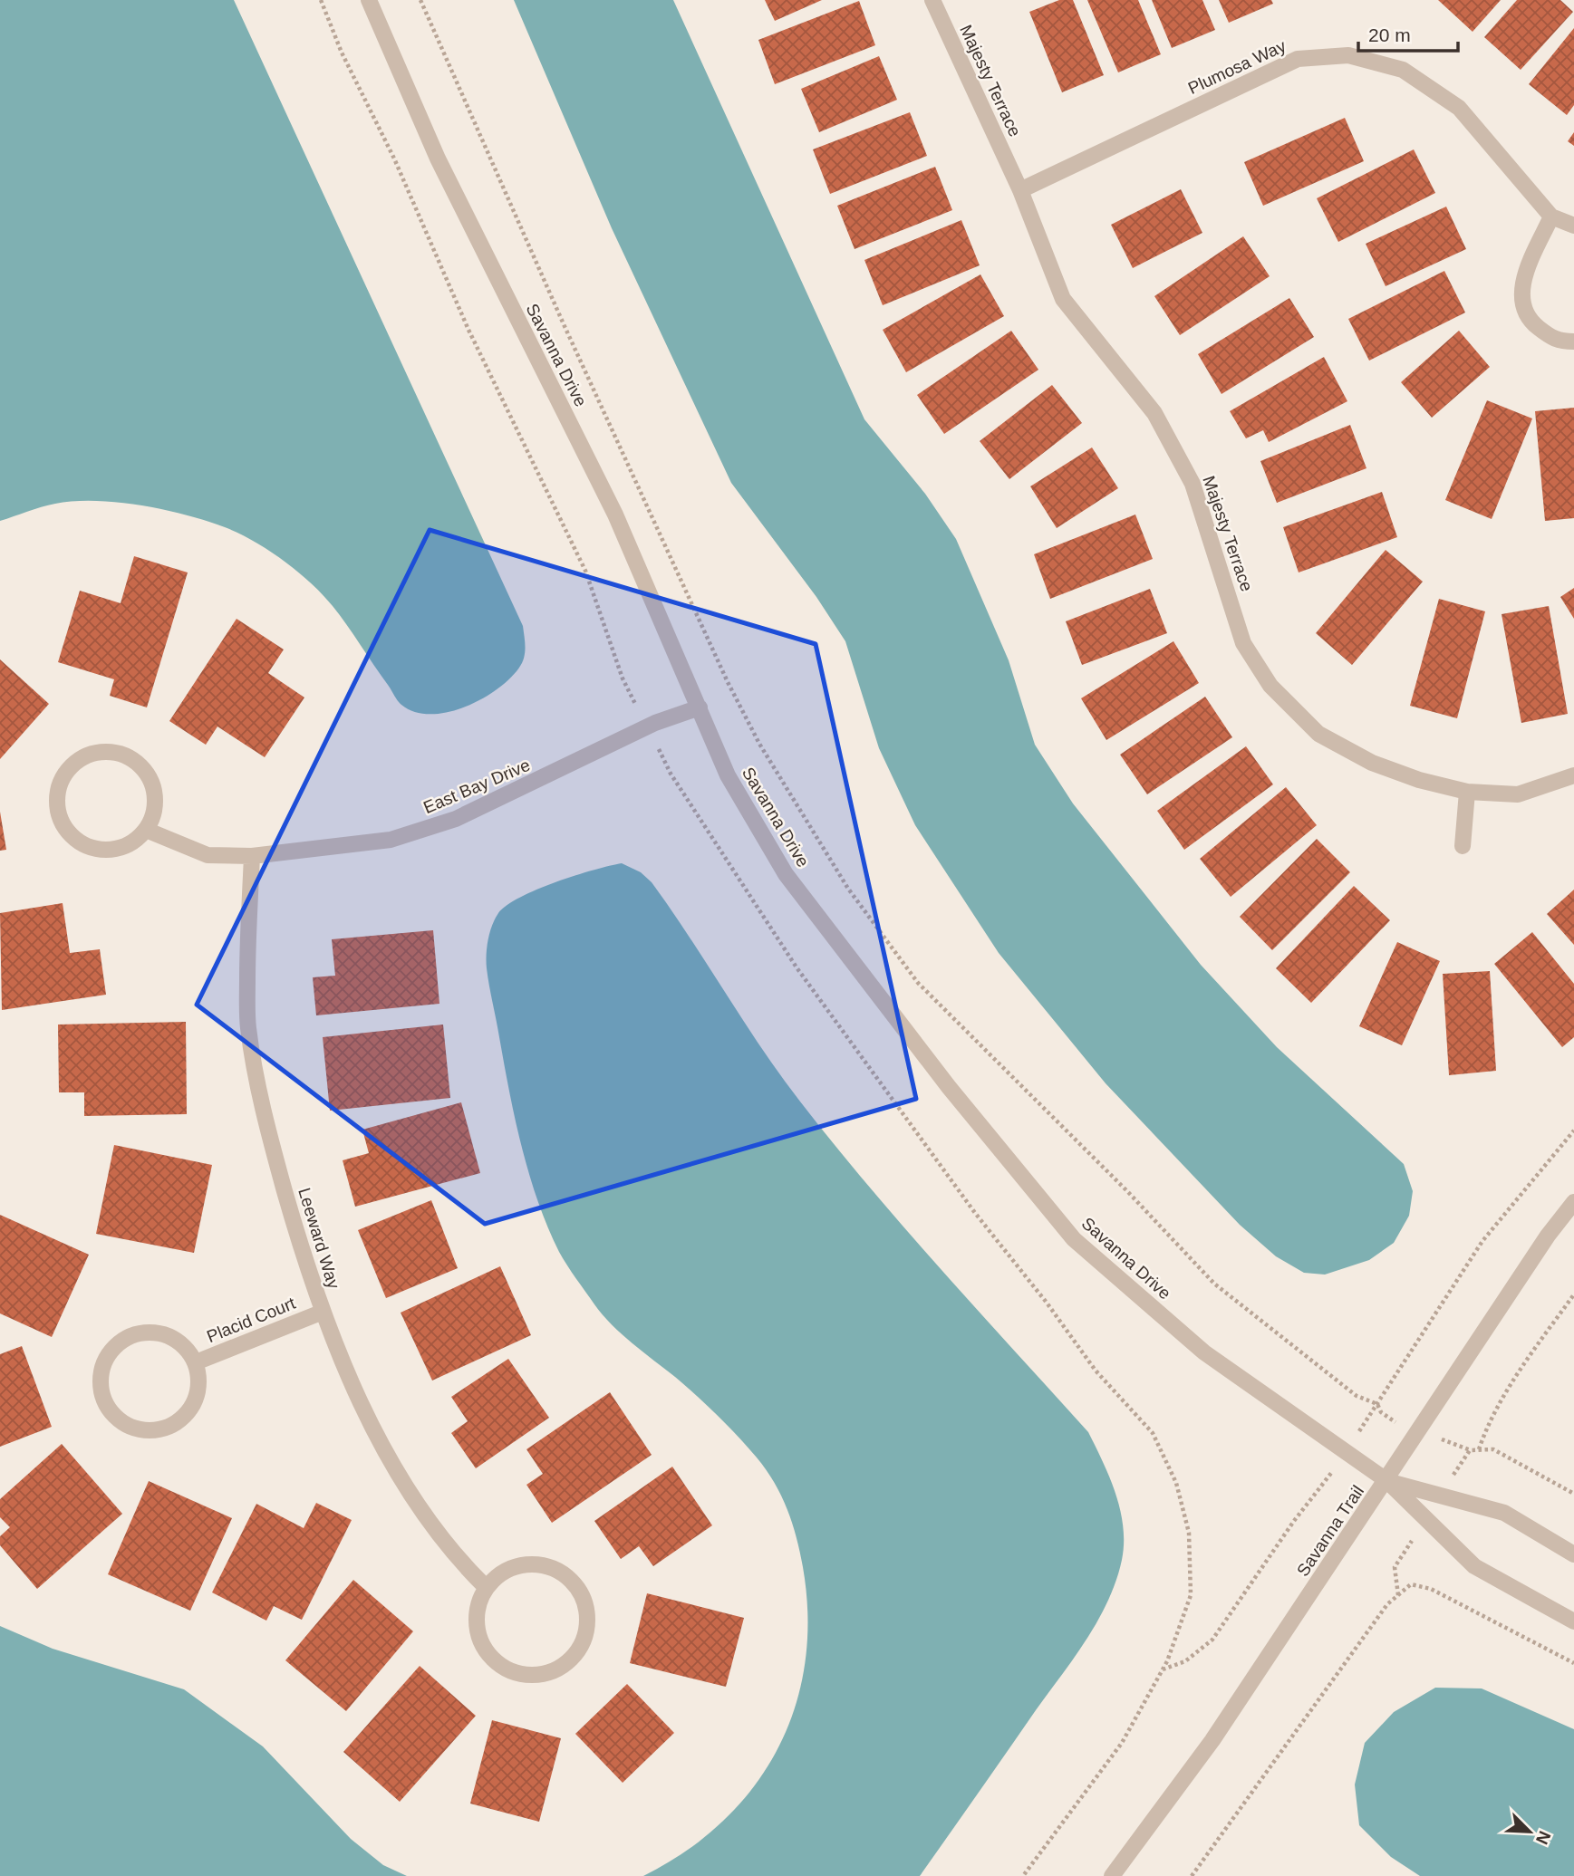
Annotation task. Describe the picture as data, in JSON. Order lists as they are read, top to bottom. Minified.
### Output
{"streets":{"street":["Plumosa Way","Majesty Terrace","Savanna Drive","East Bay Drive","Leeward Way","Placid Court","Savanna Trail"]},"crossings":[["Plumosa Way","Majesty Terrace"],["Savanna Drive","East Bay Drive"],["Savanna Drive","Savanna Trail"],["East Bay Drive","Leeward Way"],["Leeward Way","Placid Court"]],"scale_bar":"20 m","north":"bottom right"}
